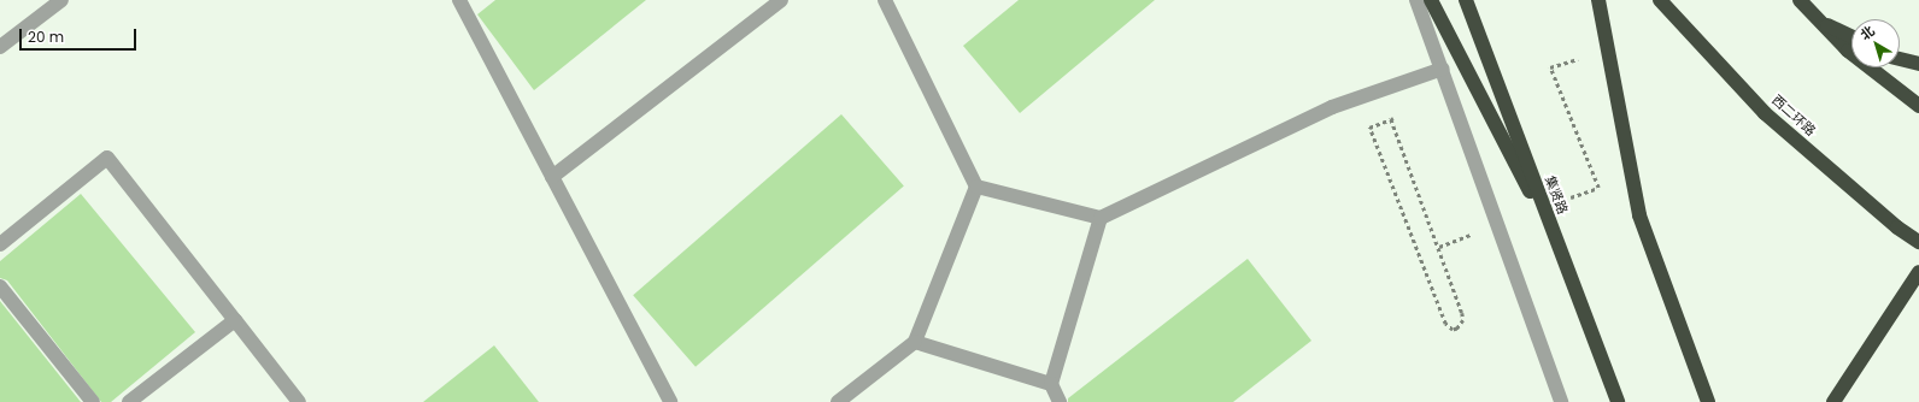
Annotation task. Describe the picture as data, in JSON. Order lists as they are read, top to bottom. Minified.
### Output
{"streets":{"highway":["西二环路","集贤路"]},"scale_bar":"20 m","north":"top left"}
